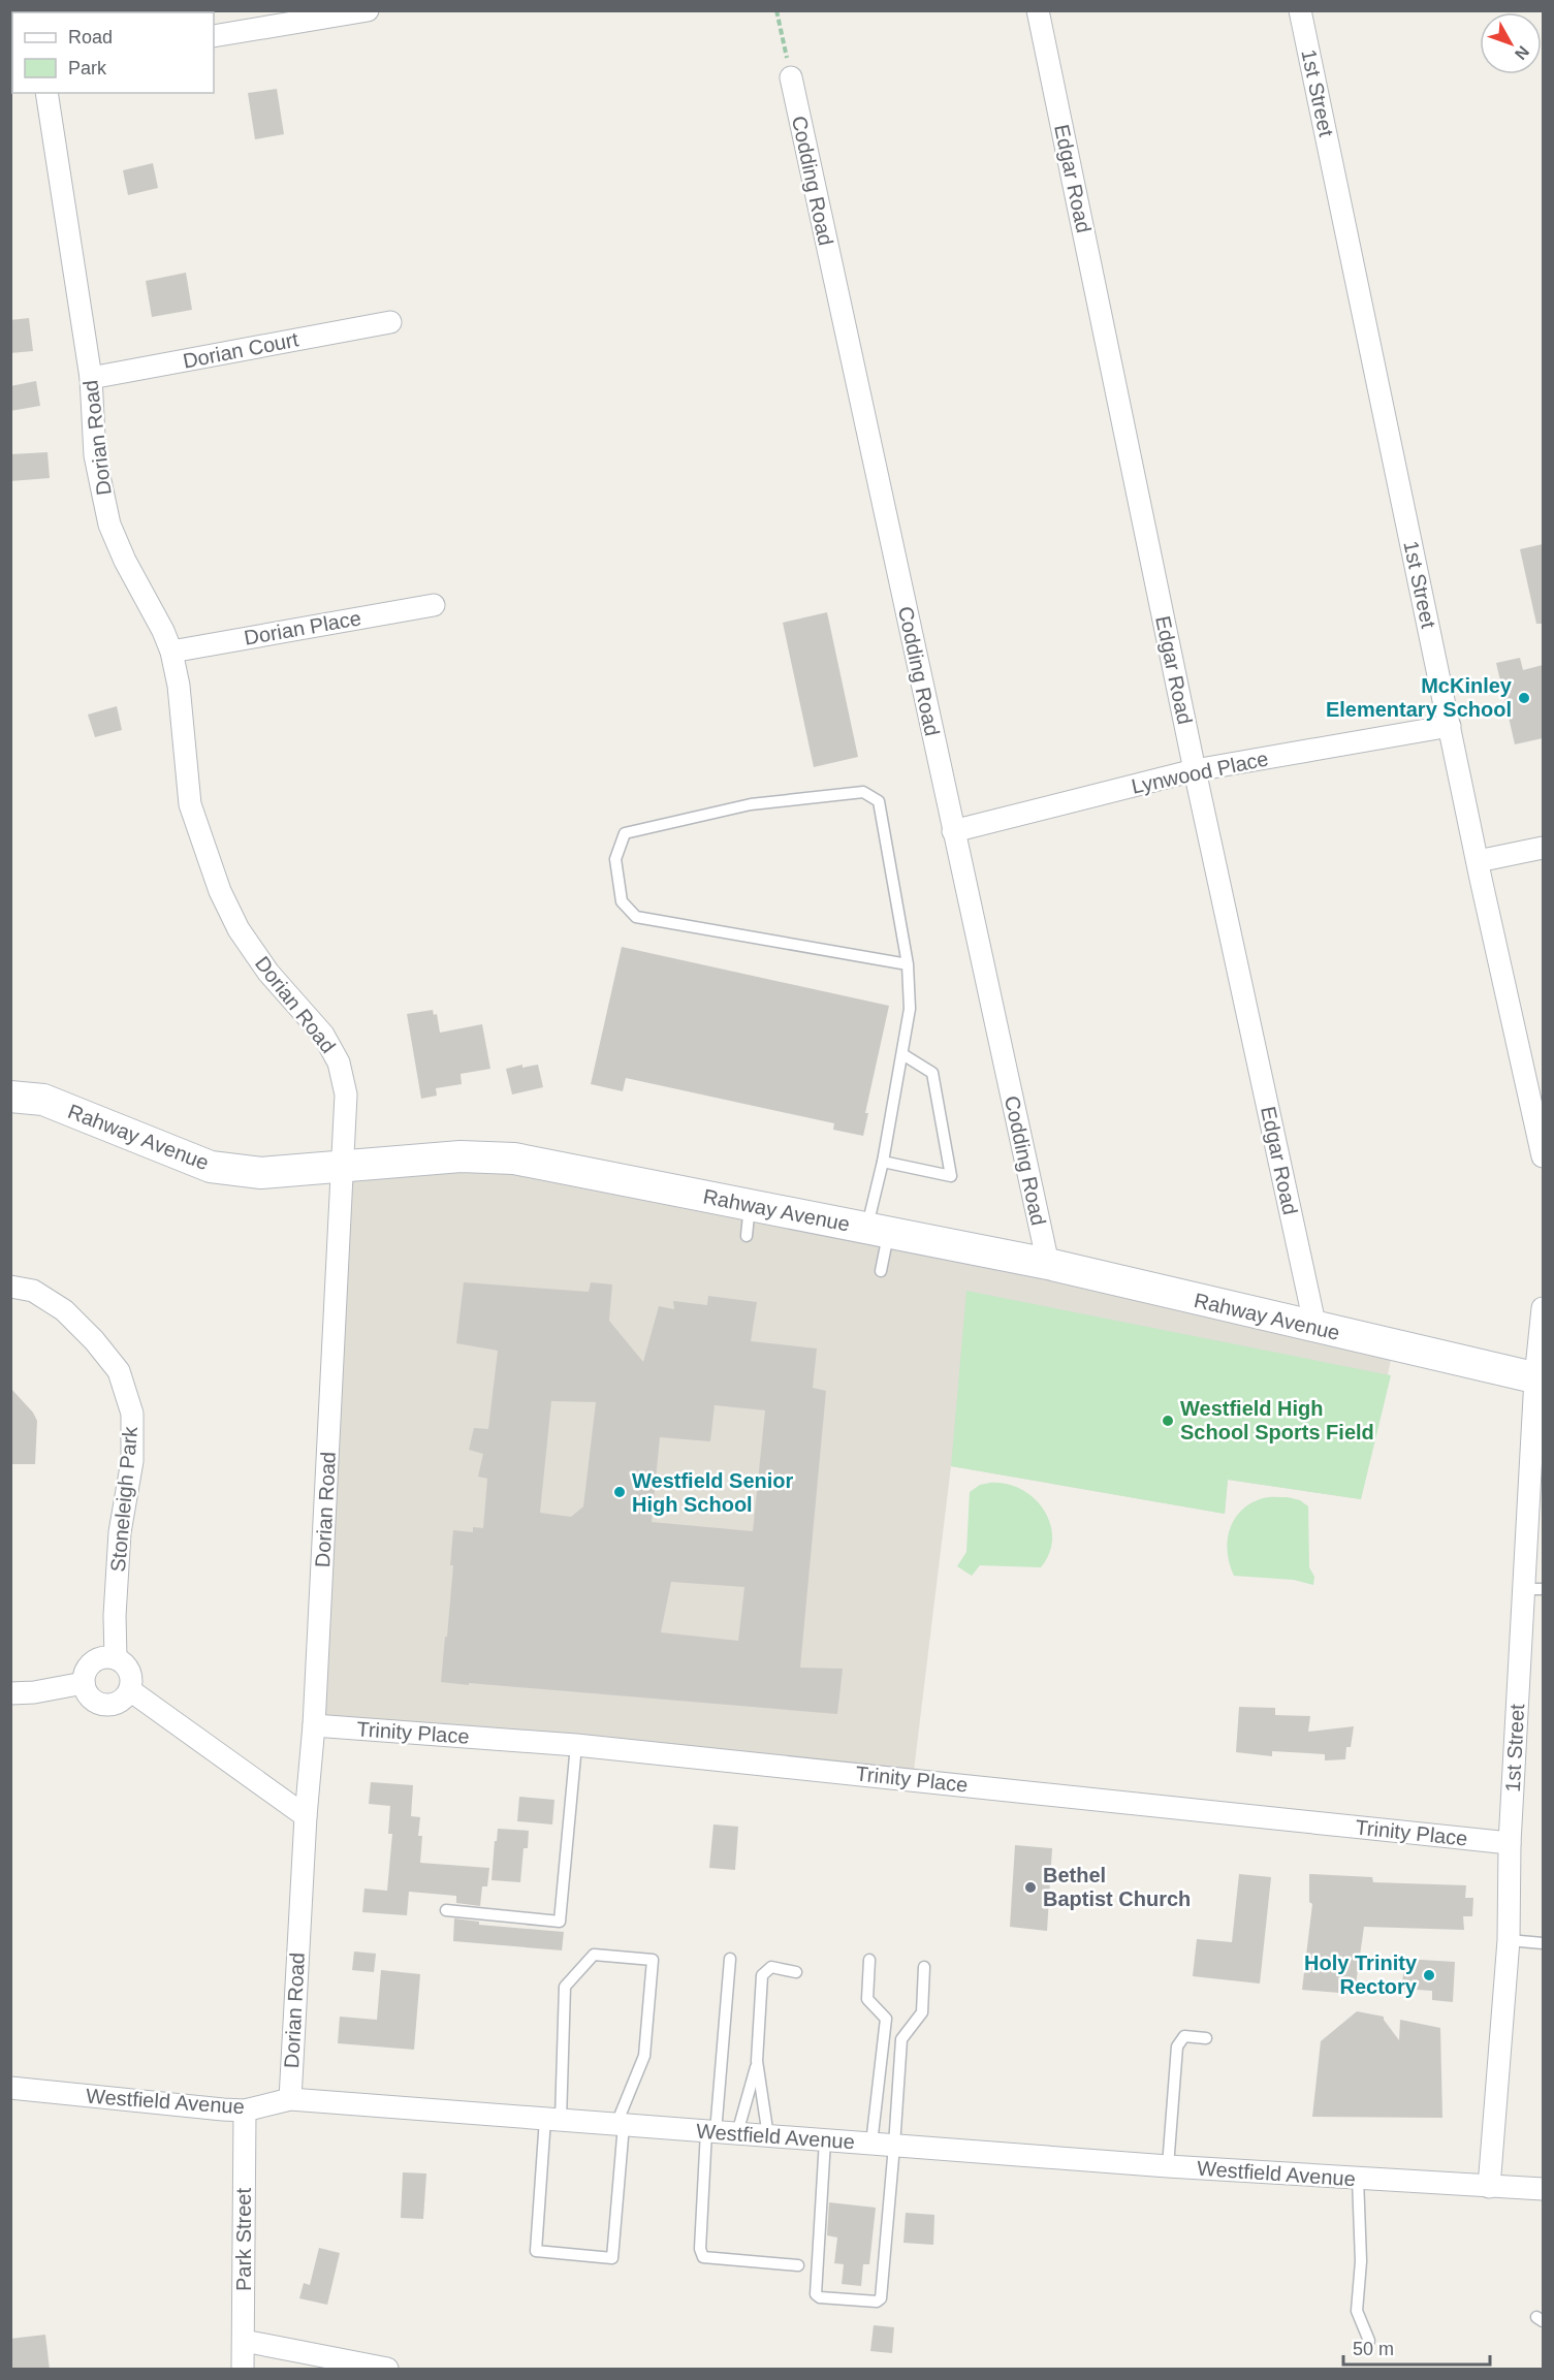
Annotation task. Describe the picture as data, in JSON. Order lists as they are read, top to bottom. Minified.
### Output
{"streets":{"street":["1st Street","Edgar Road","Codding Road","Dorian Court","Dorian Road","Dorian Place","Lynwood Place","Rahway Avenue","Stoneleigh Park","Trinity Place","Westfield Avenue","Park Street"]},"crossings":[["1st Street","Lynwood Place"],["1st Street","Rahway Avenue"],["1st Street","Trinity Place"],["1st Street","Westfield Avenue"],["Edgar Road","Lynwood Place"],["Edgar Road","Rahway Avenue"],["Codding Road","Lynwood Place"],["Codding Road","Rahway Avenue"],["Dorian Court","Dorian Road"],["Dorian Road","Dorian Place"],["Dorian Road","Rahway Avenue"],["Dorian Road","Trinity Place"],["Dorian Road","Westfield Avenue"],["Westfield Avenue","Park Street"]],"places":["McKinley Elementary School","Westfield High School Sports Field","Westfield Senior High School","Bethel Baptist Church","Holy Trinity Rectory"],"legend":["Road","Park"],"scale_bar":"50 m","north":"bottom right"}
